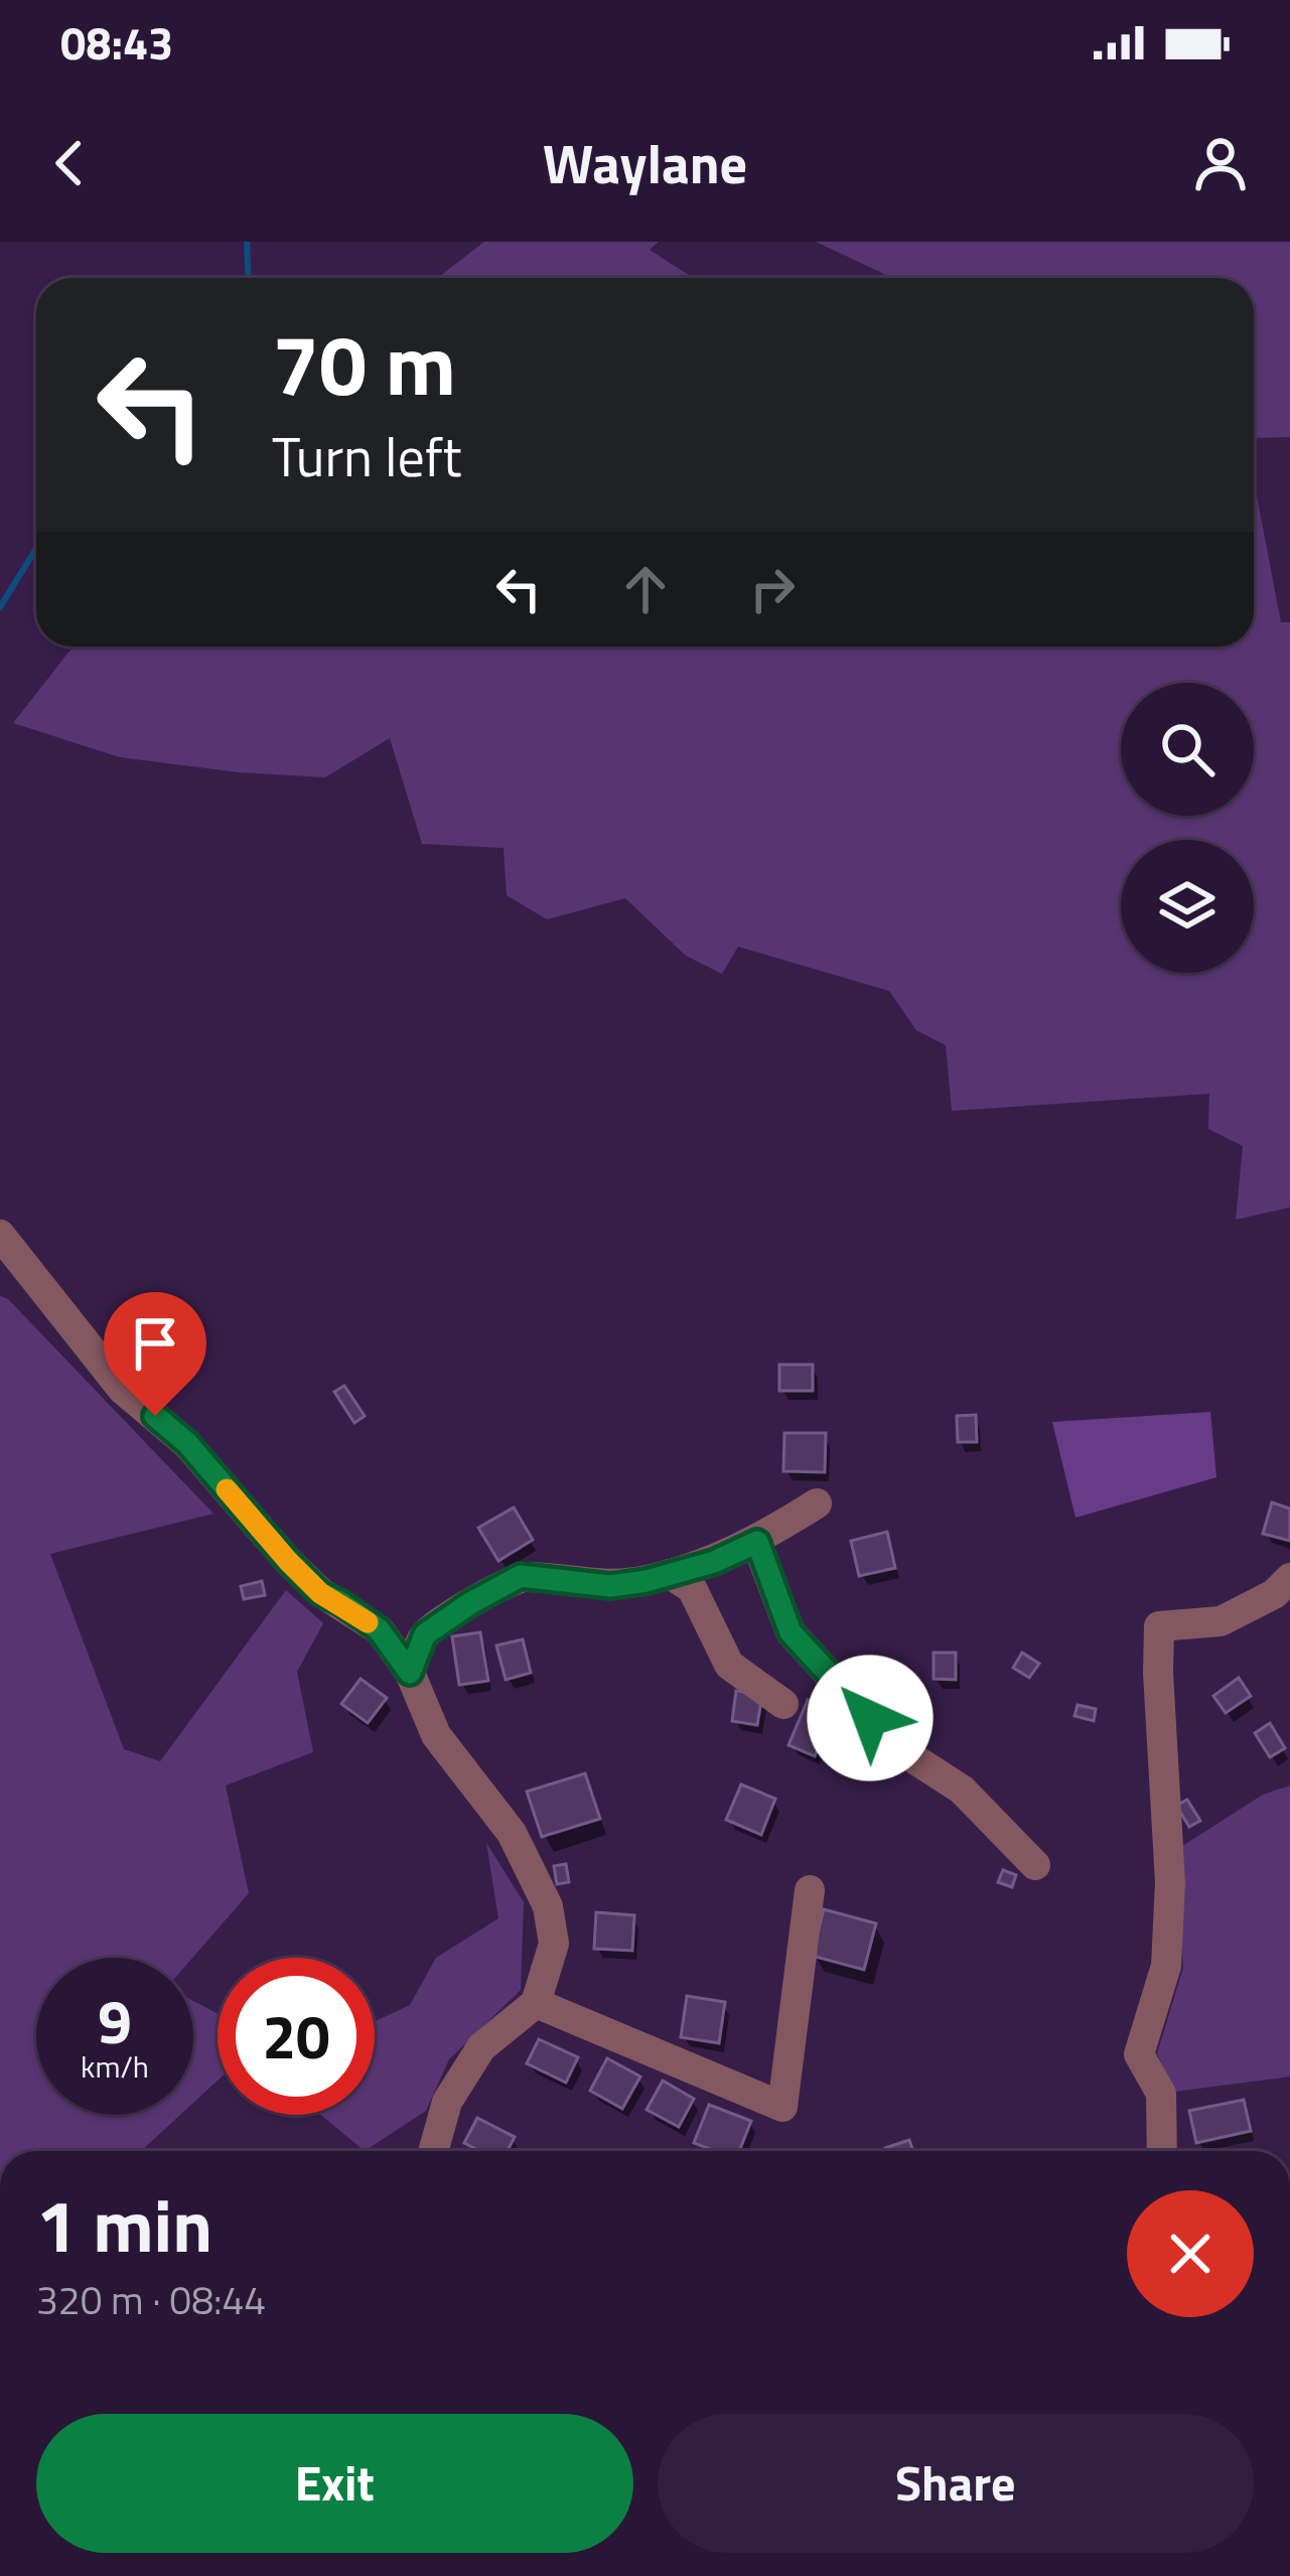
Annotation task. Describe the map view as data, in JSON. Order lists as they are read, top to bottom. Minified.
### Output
{"page":{"status":"08:43","header":"Waylane","turn":["70 m","Turn left"],"speed":"9 km/h","limit":"20","heading":["1 min","320 m · 08:44"],"buttons":["Exit","Share"]}}
